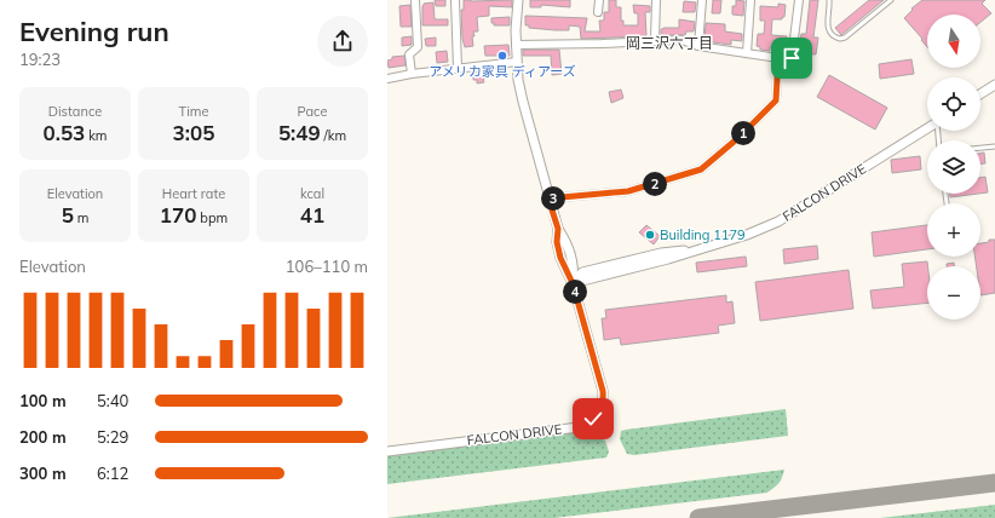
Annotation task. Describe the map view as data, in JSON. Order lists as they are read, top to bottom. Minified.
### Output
{"streets":{"street":["FALCON DRIVE"]},"districts":["岡三沢六丁目"],"places":["アメリカ家具 ディアーズ","Building 1179"],"north":"bottom","page":{"heading":["Evening run","19:23"],"map_buttons":["+","−"],"stats":[["Distance","0.53 km"],["Time","3:05"],["Pace","5:49 /km"],["Elevation","5 m"],["Heart rate","170 bpm"],["kcal","41"]],"pins":["1","2","3","4"],"chart":["Elevation","106–110 m"],"list":[{"name":"100 m","note":"5:40"},{"name":"200 m","note":"5:29"},{"name":"300 m","note":"6:12"}]}}
